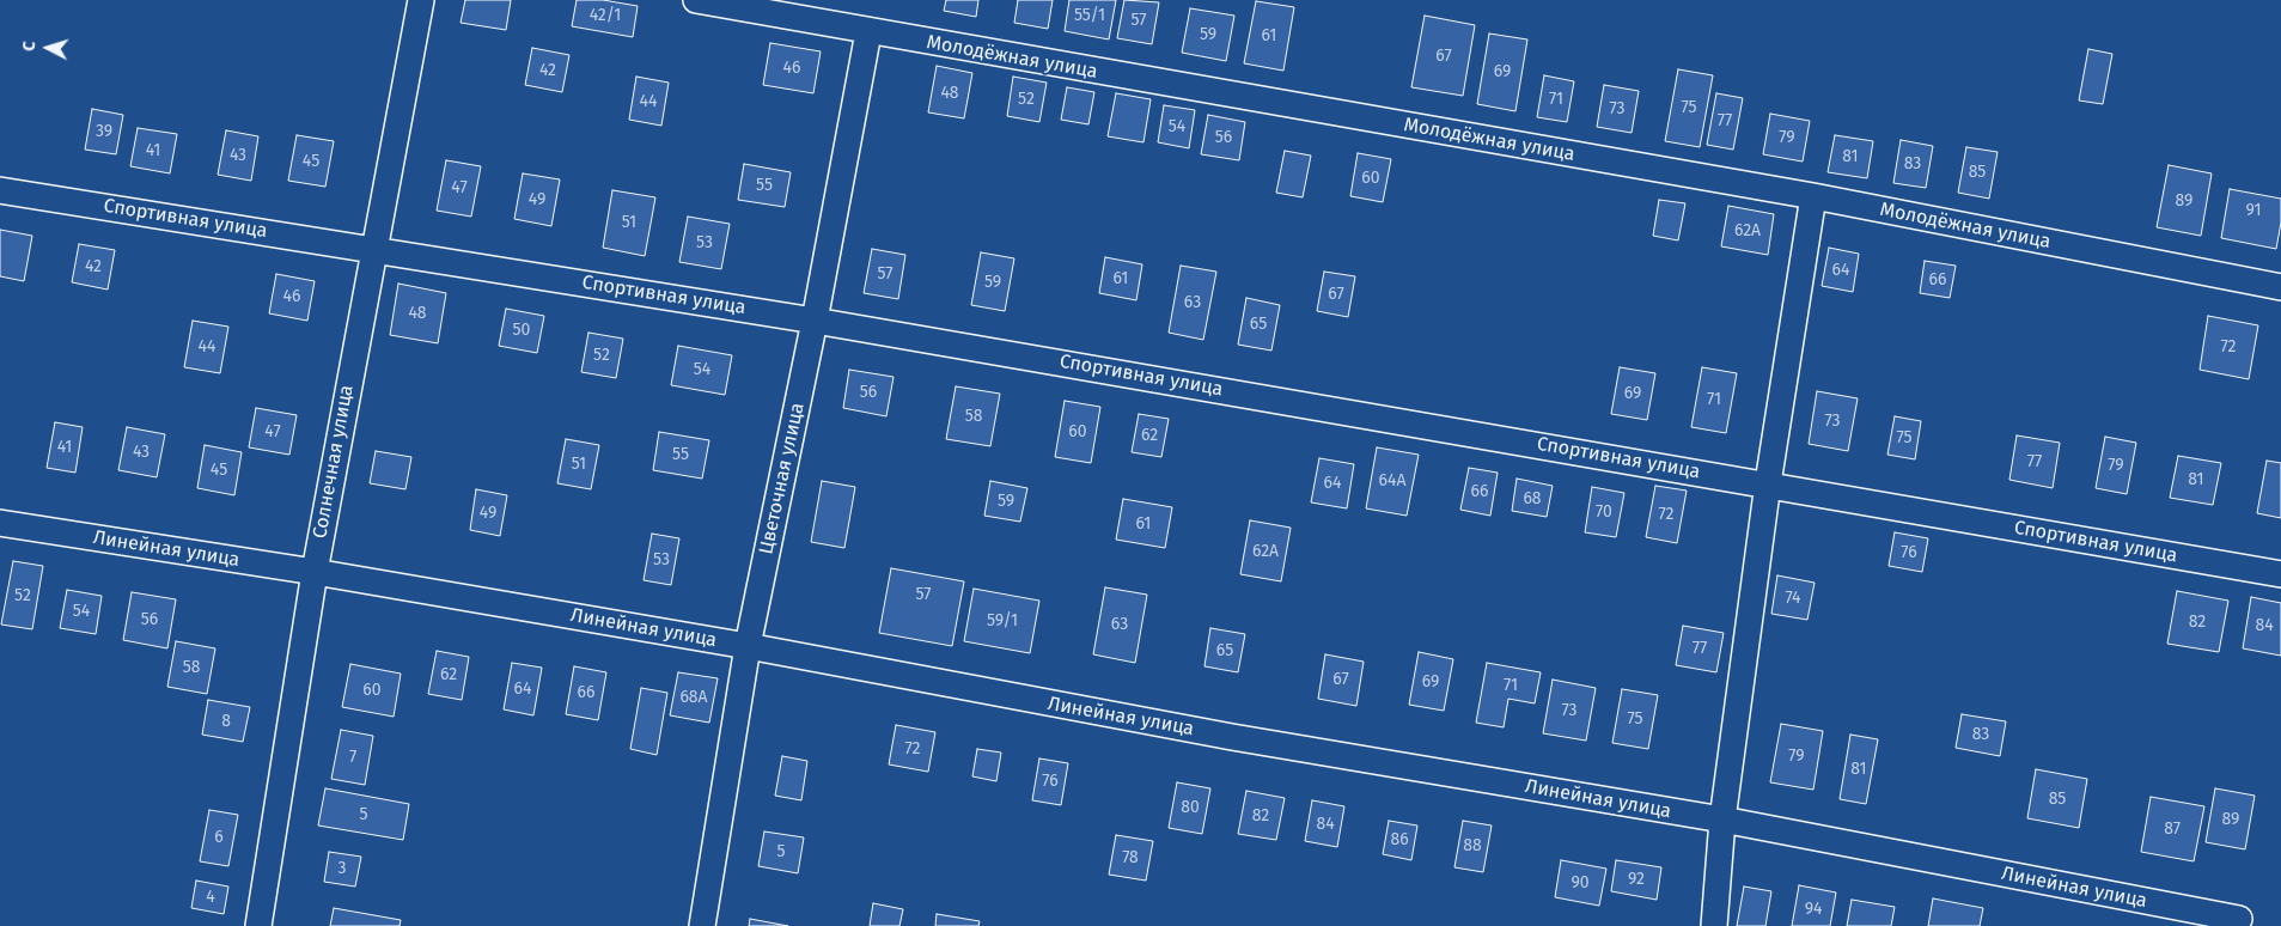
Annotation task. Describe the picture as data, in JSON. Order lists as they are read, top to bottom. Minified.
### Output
{"streets":{"street":["Молодёжная улица","Спортивная улица","Солнечная улица","Цветочная улица","Линейная улица"]},"crossings":[["Молодёжная улица","Цветочная улица"],["Спортивная улица","Солнечная улица"],["Спортивная улица","Цветочная улица"],["Солнечная улица","Линейная улица"],["Цветочная улица","Линейная улица"]],"house_numbers":["42/1","55/1","57","59","61","67","46","42","69","48","52","71","44","75","73","77","54","39","56","79","41","43","81","45","83","85","60","55","47","49","89","91","51","62А","53","42","64","57","61","66","59","67","46","63","48","65","50","44","72","52","54","56","69","71","58","73","47","60","62","75","41","43","55","77","51","79","45","81","64А","64","66","68","59","70","49","72","61","62А","76","53","57","52","74","54","56","59/1","82","63","84","77","65","58","62","67","69","71","64","60","66","68А","73","75","8","83","72","79","7","81","76","85","80","5","82","89","84","87","6","86","88","5","78","3","92","90","4","94"],"north":"left"}
